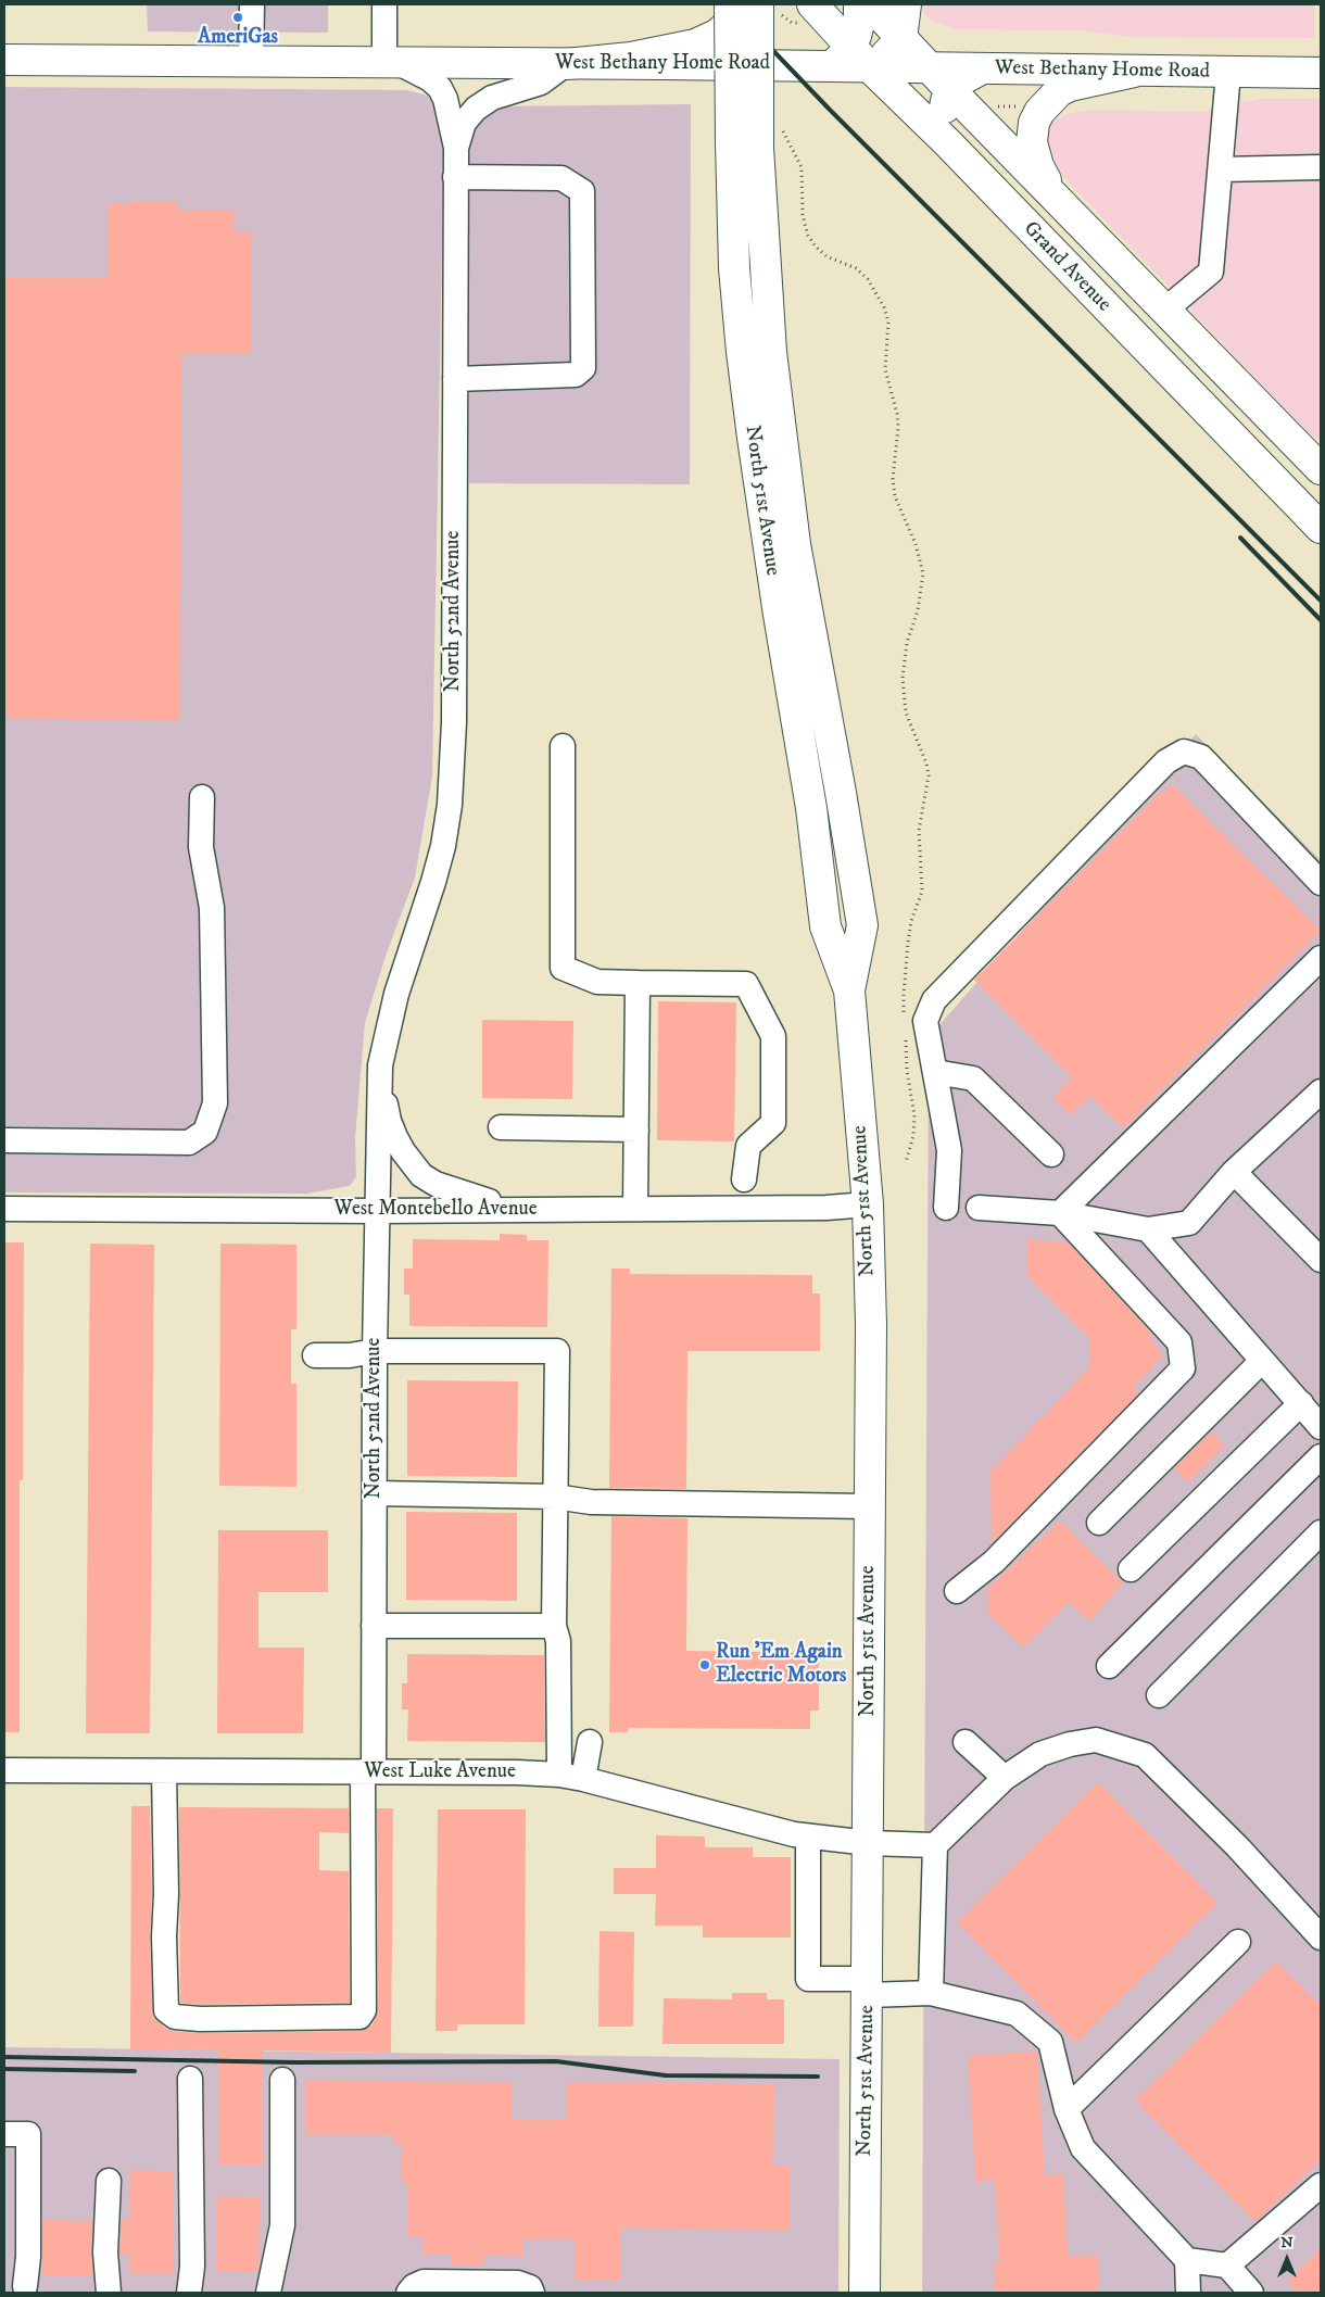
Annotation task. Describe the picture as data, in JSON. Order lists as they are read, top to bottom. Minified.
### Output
{"streets":{"main road":["West Bethany Home Road","Grand Avenue","North 51st Avenue"],"street":["North 52nd Avenue","West Montebello Avenue","West Luke Avenue"]},"crossings":[["West Bethany Home Road","Grand Avenue"],["West Bethany Home Road","North 52nd Avenue"],["North 51st Avenue","West Montebello Avenue"],["North 51st Avenue","West Luke Avenue"],["North 52nd Avenue","West Montebello Avenue"],["North 52nd Avenue","West Luke Avenue"]],"places":["AmeriGas","Run 'Em Again Electric Motors"],"north":"top"}
